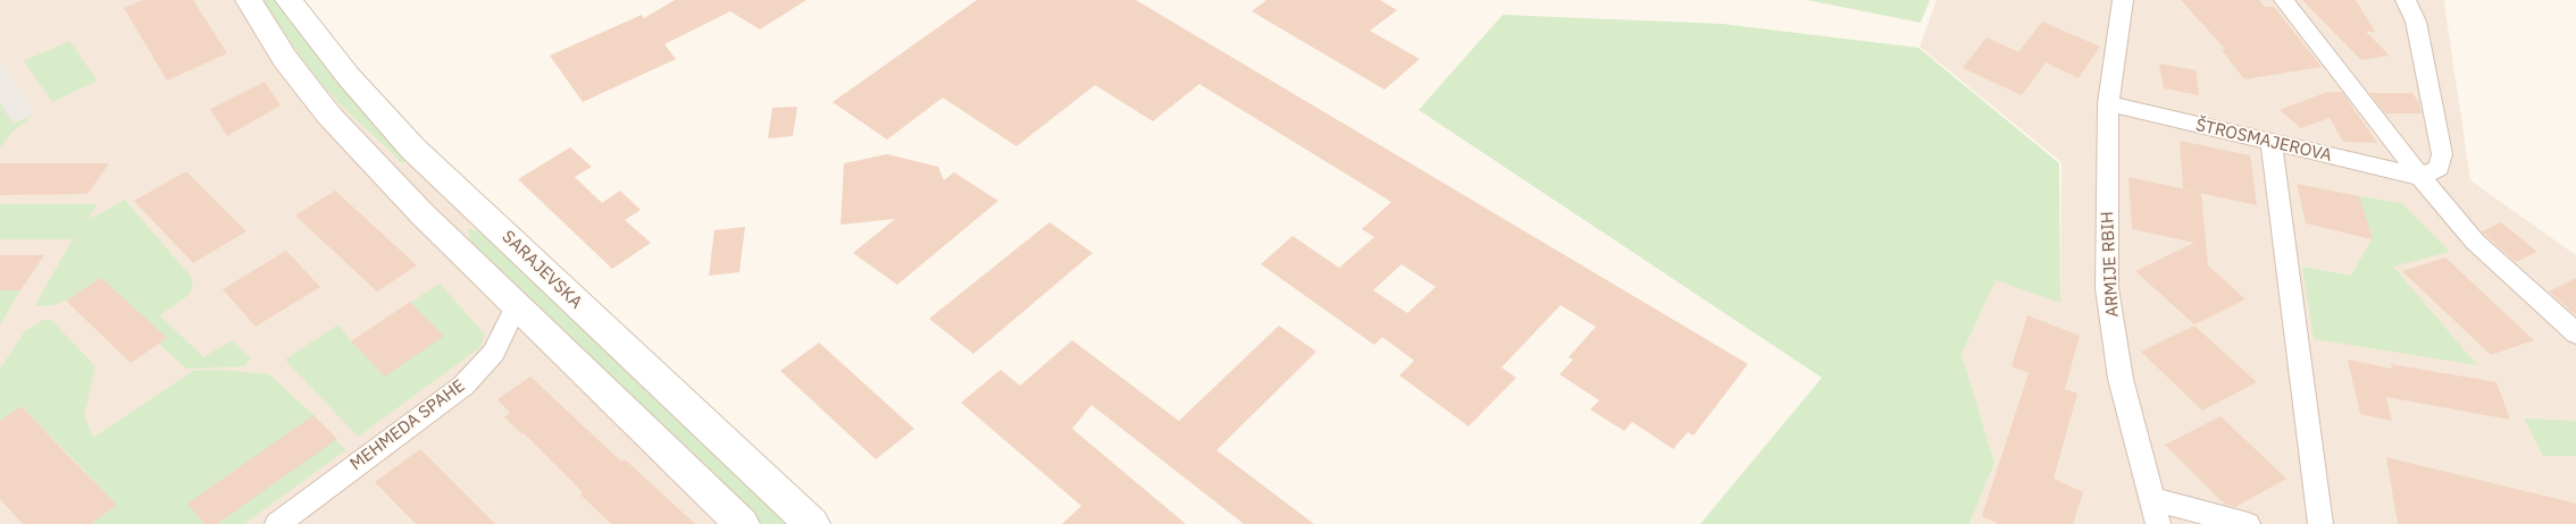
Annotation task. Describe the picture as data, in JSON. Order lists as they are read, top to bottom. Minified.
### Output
{"streets":{"main road":["SARAJEVSKA"],"street":["ŠTROSMAJEROVA","ARMIJE RBIH","MEHMEDA SPAHE"]},"crossings":[["ŠTROSMAJEROVA","ARMIJE RBIH"]]}
